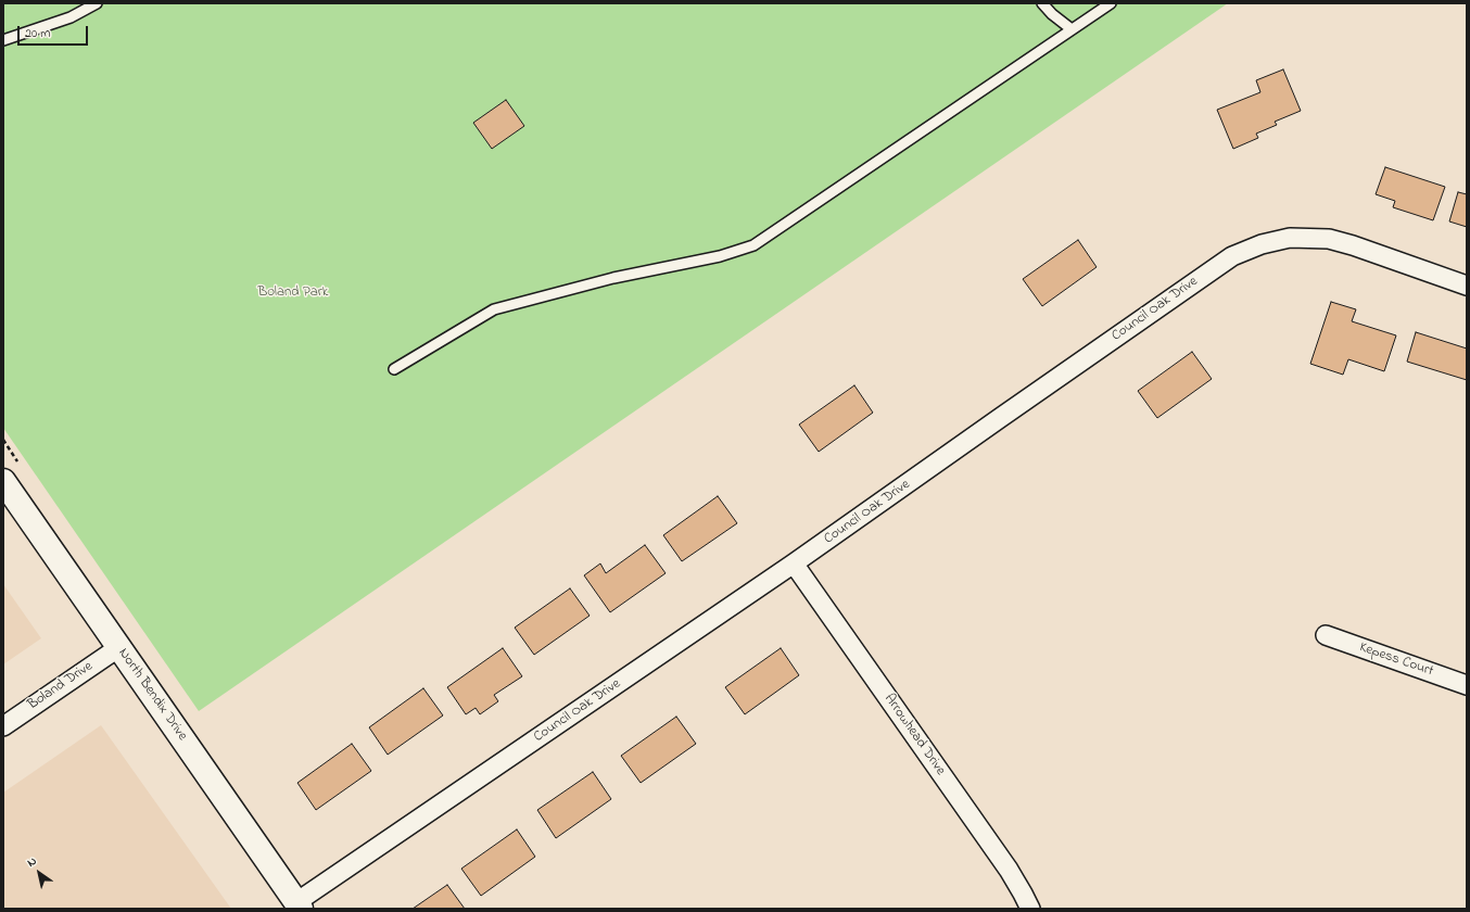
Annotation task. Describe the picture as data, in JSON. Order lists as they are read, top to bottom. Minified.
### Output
{"streets":{"street":["Council Oak Drive","Kepess Court","Boland Drive","North Bendix Drive","Arrowhead Drive"]},"crossings":[["Council Oak Drive","North Bendix Drive"],["Council Oak Drive","Arrowhead Drive"],["Boland Drive","North Bendix Drive"]],"parks":["Boland Park"],"scale_bar":"20 m","north":"top left"}
